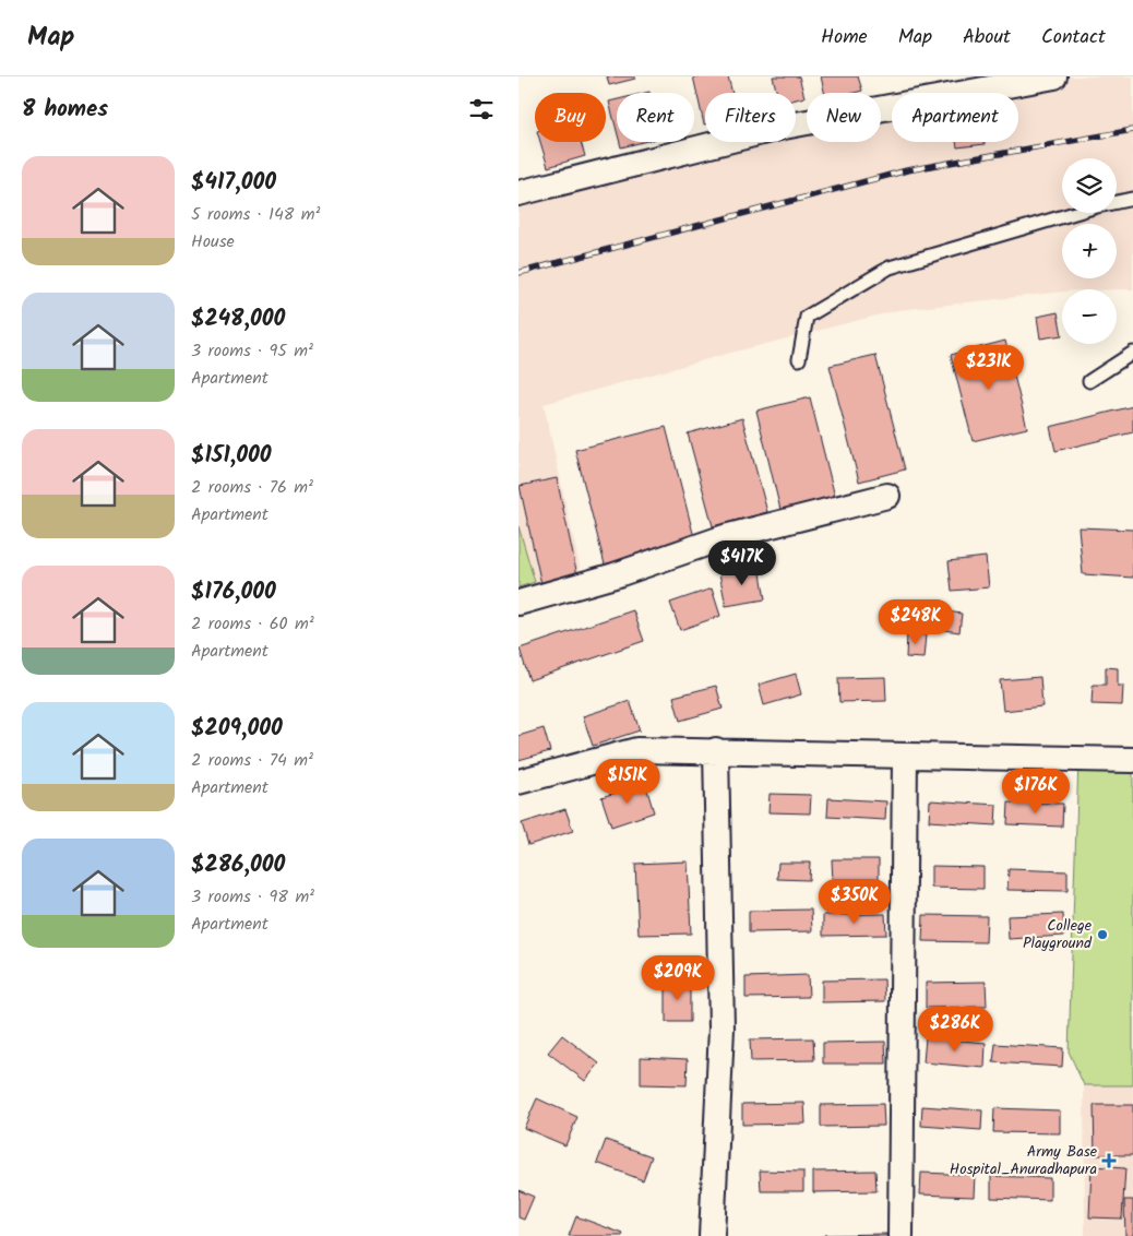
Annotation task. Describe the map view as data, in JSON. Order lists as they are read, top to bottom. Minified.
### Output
{"places":{"other":["College Playground"],"health":["Army Base Hospital_Anuradhapura"]},"page":{"header":"Map","nav":["Home","Map","About","Contact"],"heading":"8 homes","chip":["Buy","Rent","Filters","New","Apartment"],"list":[{"name":"$417,000","note":"5 rooms · 148 m² · House"},{"name":"$248,000","note":"3 rooms · 95 m² · Apartment"},{"name":"$151,000","note":"2 rooms · 76 m² · Apartment"},{"name":"$176,000","note":"2 rooms · 60 m² · Apartment"},{"name":"$209,000","note":"2 rooms · 74 m² · Apartment"},{"name":"$286,000","note":"3 rooms · 98 m² · Apartment"}],"map_buttons":["+","−"],"price":["$231K","$417K","$248K","$151K","$176K","$350K","$209K","$286K"]}}
